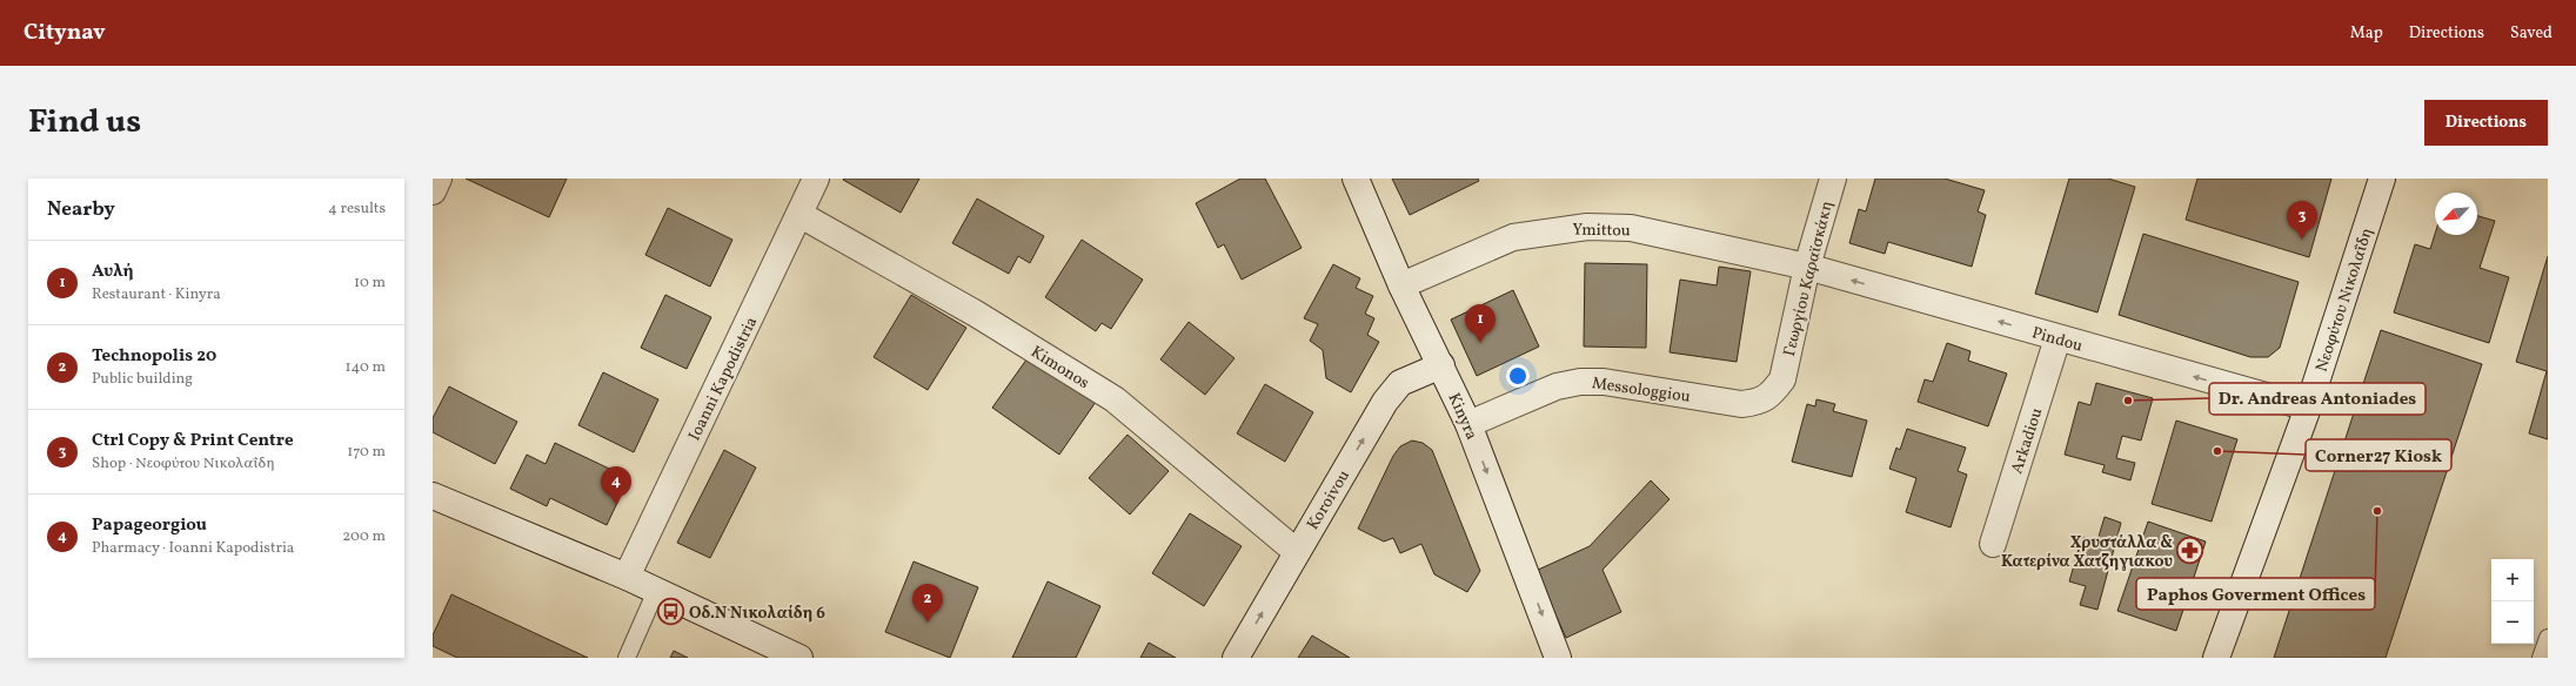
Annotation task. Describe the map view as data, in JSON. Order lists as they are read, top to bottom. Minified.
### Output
{"streets":{"street":["Ymittou","Γεωργίου Καραϊσκάκη","Νεοφύτου Νικολαΐδη","Pindou","Kimonos","Ioanni Kapodistria","Messologgiou","Kinyra","Arkadiou","Koroivou"]},"crossings":[["Ymittou","Γεωργίου Καραϊσκάκη"],["Ymittou","Pindou"],["Ymittou","Kinyra"],["Γεωργίου Καραϊσκάκη","Pindou"],["Γεωργίου Καραϊσκάκη","Messologgiou"],["Νεοφύτου Νικολαΐδη","Pindou"],["Pindou","Arkadiou"],["Kimonos","Ioanni Kapodistria"],["Kimonos","Koroivou"],["Messologgiou","Kinyra"],["Kinyra","Koroivou"]],"one_way":["Pindou","Kinyra","Koroivou"],"places":{"other":["Dr. Andreas Antoniades","Corner27 Kiosk","Paphos Goverment Offices"],"pharmacy":["Χρυστάλλα & Κατερίνα Χατζηγιακου"],"bus stop":["Οδ.Ν Νικολαίδη 6"]},"north":"bottom left","page":{"header":"Citynav","nav":["Map","Directions","Saved"],"title":"Find us","buttons":"Directions","heading":["Nearby","4 results"],"pins":["3","1","4","2"],"list":[{"mark":"1","name":"Αυλή","note":"Restaurant · Kinyra","value":"10 m"},{"mark":"2","name":"Technopolis 20","note":"Public building","value":"140 m"},{"mark":"3","name":"Ctrl Copy & Print Centre","note":"Shop · Νεοφύτου Νικολαΐδη","value":"170 m"},{"mark":"4","name":"Papageorgiou","note":"Pharmacy · Ioanni Kapodistria","value":"200 m"}],"map_buttons":["+","−"]}}
